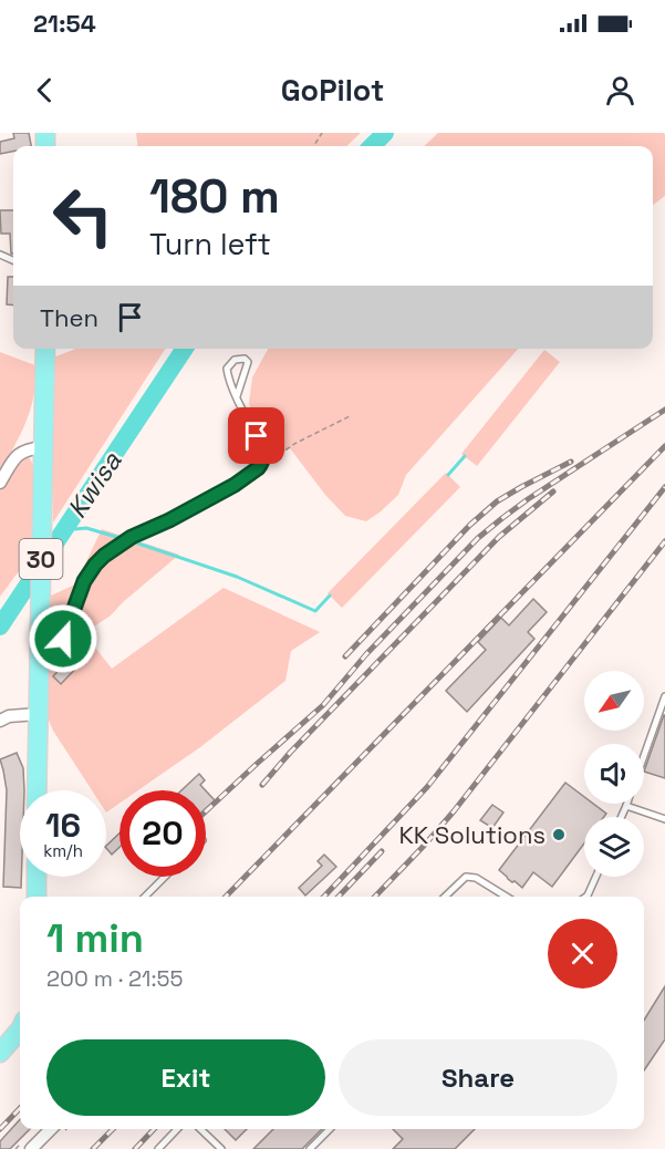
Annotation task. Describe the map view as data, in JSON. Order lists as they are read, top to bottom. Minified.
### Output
{"streets":{"main road":["30"]},"water":["Kwisa"],"places":["KK Solutions"],"north":"bottom left","page":{"status":"21:54","header":"GoPilot","turn":["180 m","Turn left"],"then":"Then","speed":"16 km/h","limit":"20","heading":["1 min","200 m · 21:55"],"buttons":["Exit","Share"]}}
